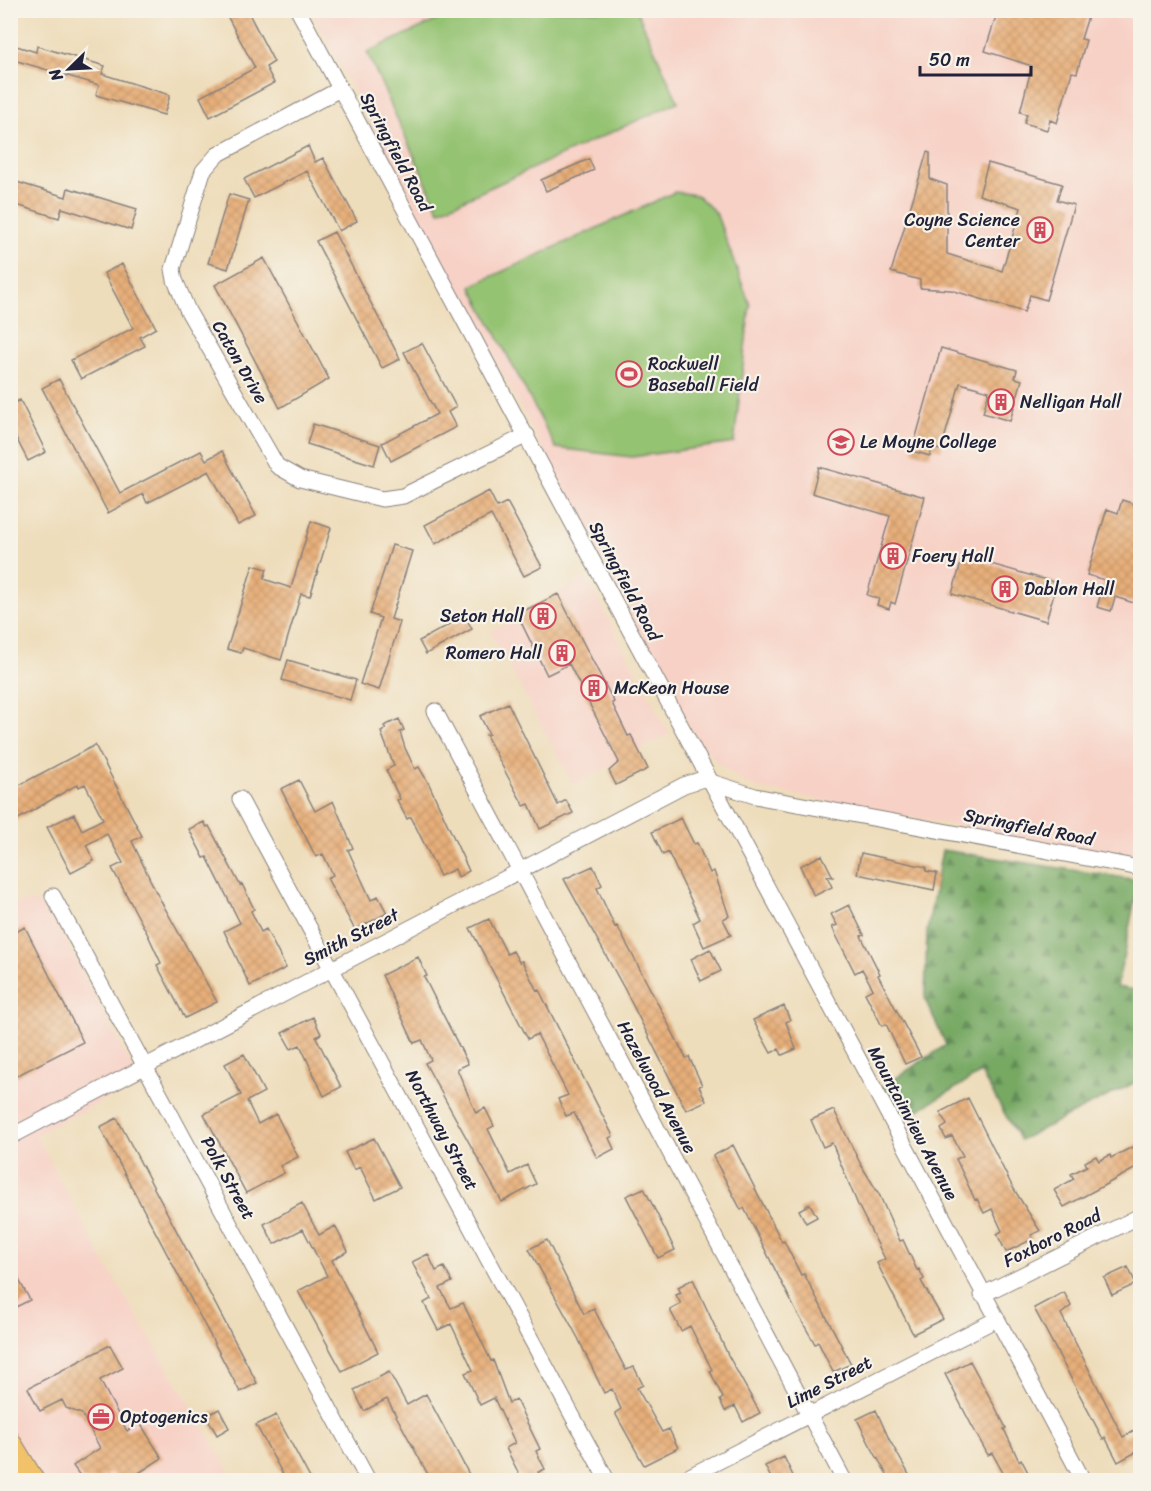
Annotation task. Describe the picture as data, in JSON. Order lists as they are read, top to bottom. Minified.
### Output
{"streets":{"street":["Springfield Road","Caton Drive","Smith Street","Hazelwood Avenue","Mountainview Avenue","Northway Street","Polk Street","Foxboro Road","Lime Street"]},"crossings":[["Springfield Road","Caton Drive"],["Springfield Road","Smith Street"],["Springfield Road","Mountainview Avenue"],["Smith Street","Hazelwood Avenue"],["Smith Street","Mountainview Avenue"],["Smith Street","Northway Street"],["Smith Street","Polk Street"],["Hazelwood Avenue","Lime Street"],["Mountainview Avenue","Foxboro Road"],["Mountainview Avenue","Lime Street"]],"places":{"building":["Coyne Science Center","Nelligan Hall","Foery Hall","Dablon Hall","Seton Hall","Romero Hall","McKeon House"],"sports":["Rockwell Baseball Field"],"school or university":["Le Moyne College"],"office":["Optogenics"]},"scale_bar":"50 m","north":"bottom left"}
